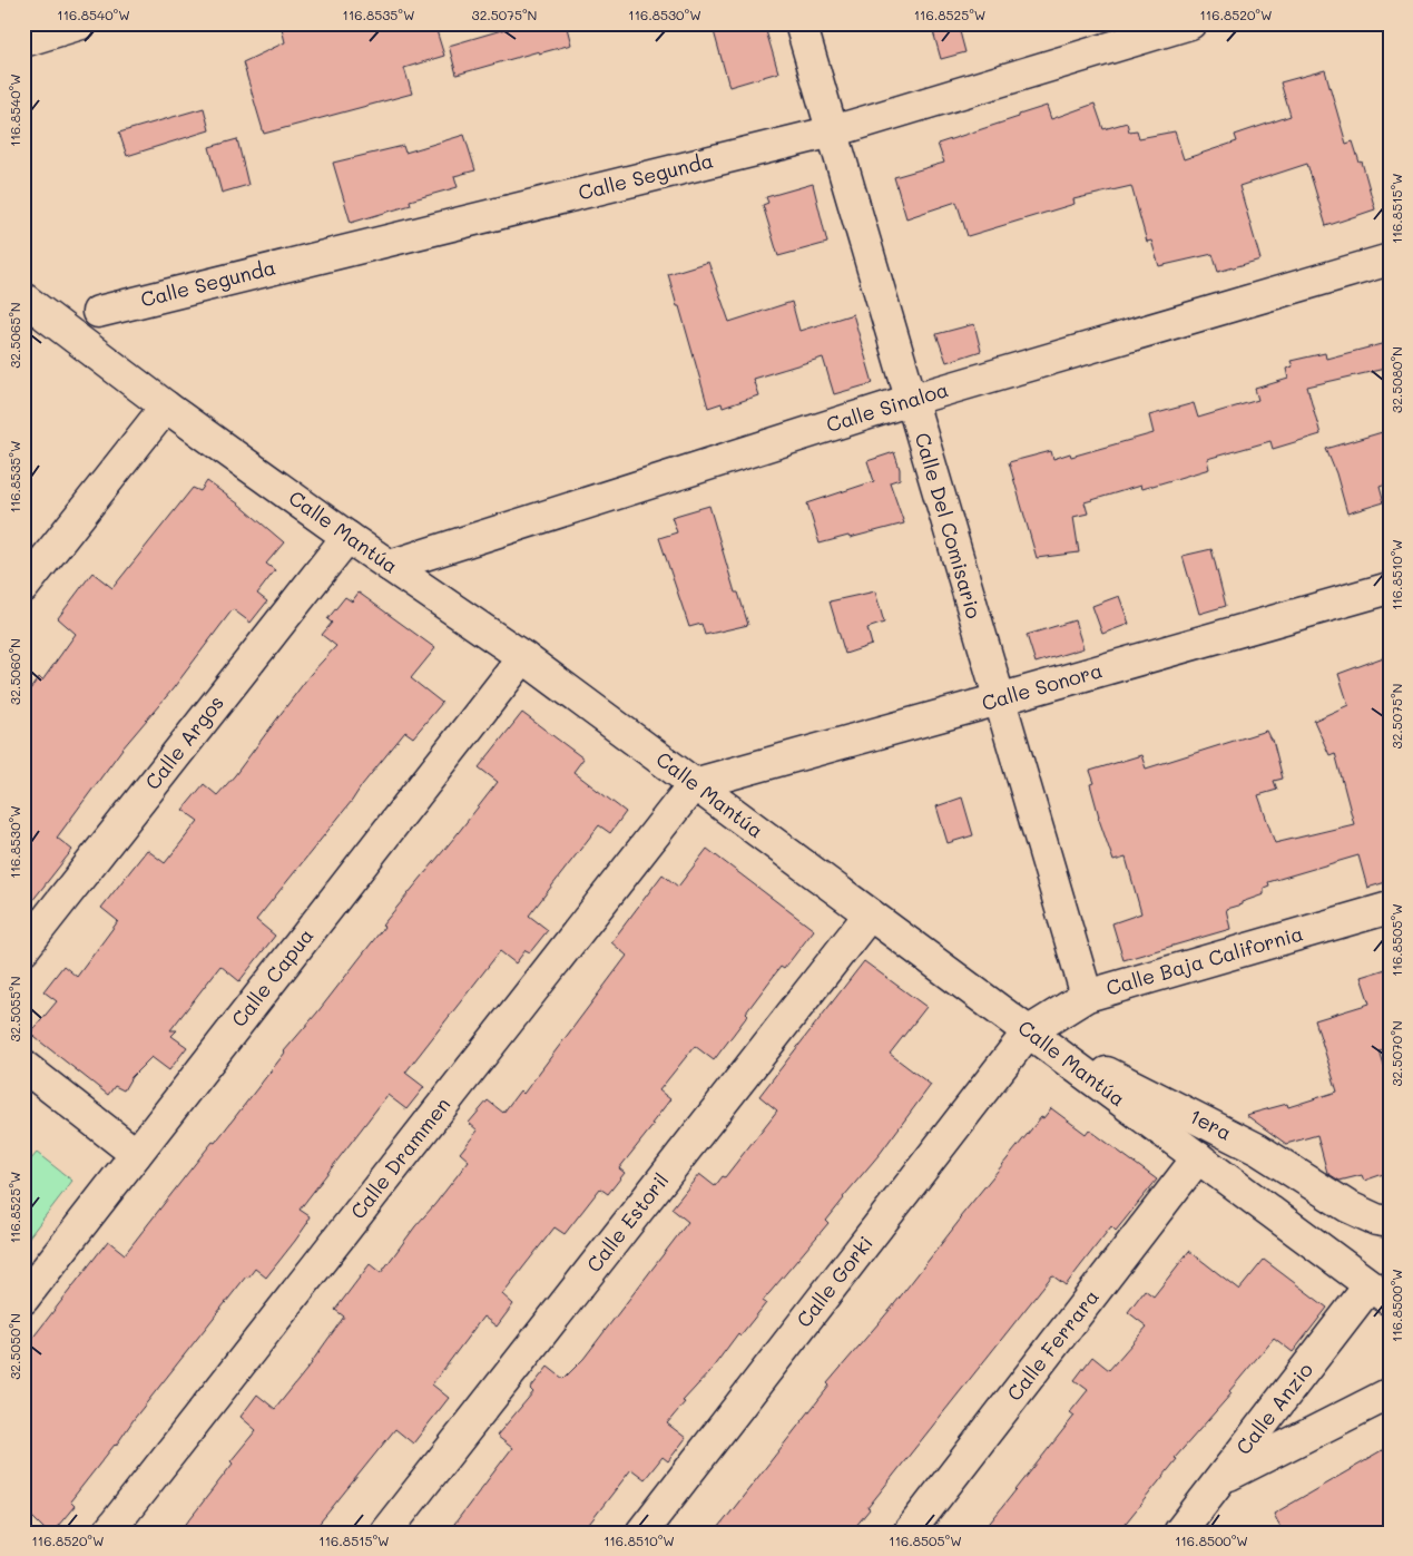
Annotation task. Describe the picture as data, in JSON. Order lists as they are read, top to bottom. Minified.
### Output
{"streets":{"street":["Calle Segunda","Calle Sinaloa","Calle Del Comisario","Calle Mantúa","Calle Sonora","Calle Argos","Calle Baja California","Calle Capua","1era","Calle Drammen","Calle Estoril","Calle Gorki","Calle Ferrara","Calle Anzio"]},"crossings":[["Calle Segunda","Calle Del Comisario"],["Calle Sinaloa","Calle Del Comisario"],["Calle Sinaloa","Calle Mantúa"],["Calle Del Comisario","Calle Sonora"],["Calle Del Comisario","Calle Baja California"],["Calle Mantúa","Calle Sonora"],["Calle Mantúa","Calle Argos"],["Calle Mantúa","Calle Baja California"],["Calle Mantúa","Calle Capua"],["Calle Mantúa","1era"],["Calle Mantúa","Calle Drammen"],["Calle Mantúa","Calle Estoril"],["Calle Mantúa","Calle Gorki"],["Calle Mantúa","Calle Ferrara"],["Calle Mantúa","Calle Anzio"],["Calle Sonora","Calle Drammen"],["Calle Baja California","1era"],["Calle Baja California","Calle Gorki"],["1era","Calle Gorki"]],"coordinates":["116.8540°W","116.8535°W","32.5075°N","116.8530°W","116.8525°W","116.8520°W","116.8515°W","32.5065°N","32.5080°N","116.8510°W","32.5060°N","116.8505°W","32.5055°N","32.5070°N","116.8500°W","32.5050°N"]}
